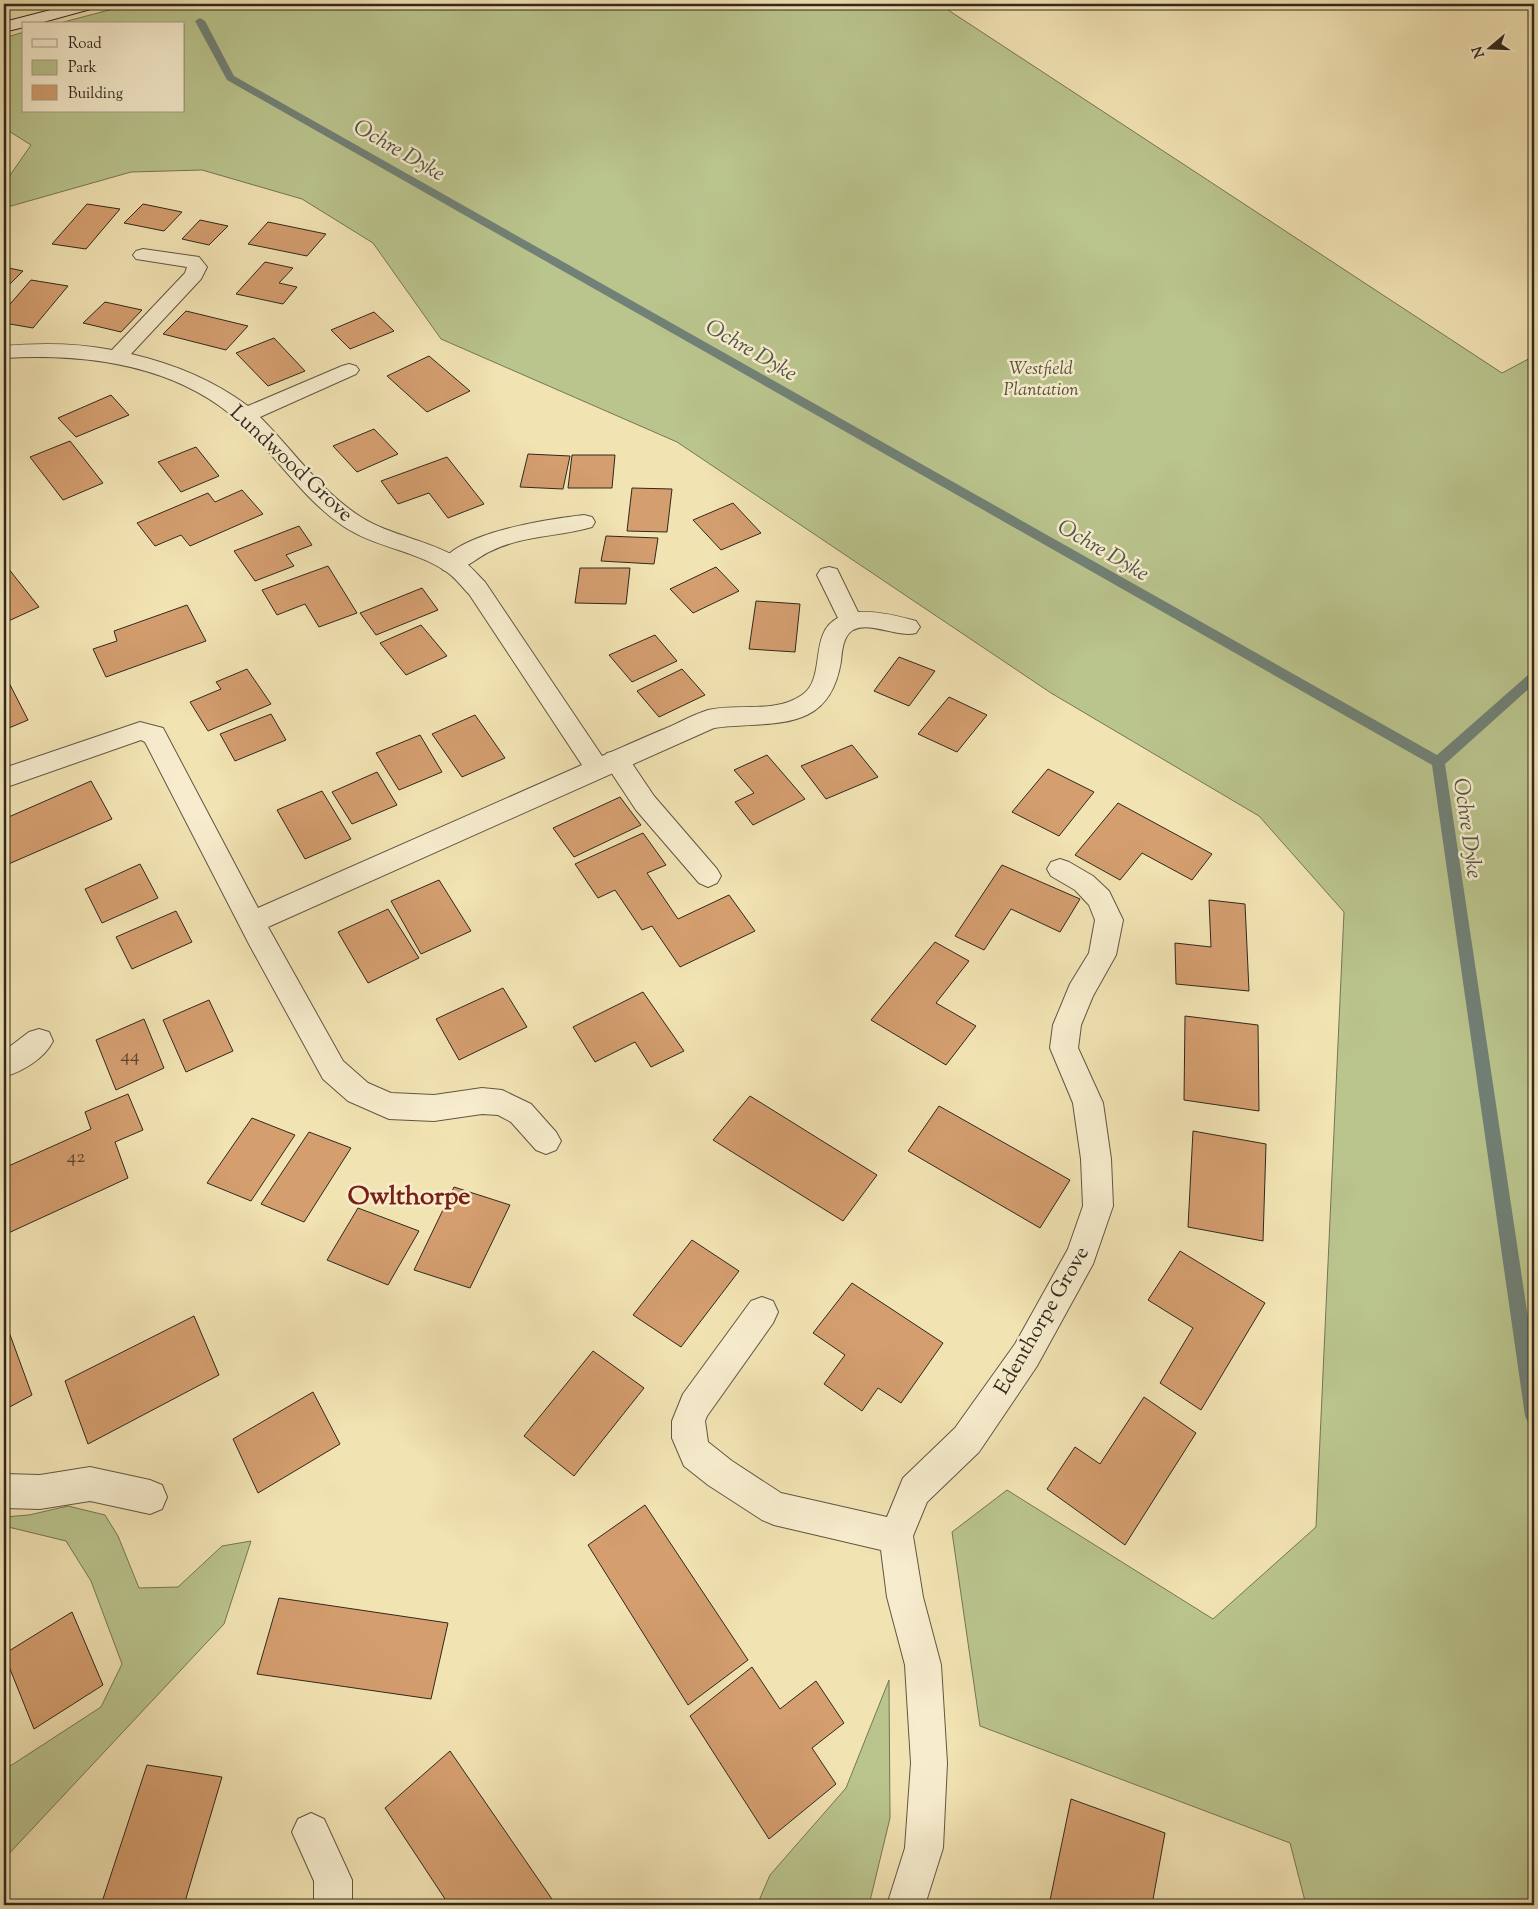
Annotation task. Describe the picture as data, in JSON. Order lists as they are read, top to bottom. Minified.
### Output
{"streets":{"street":["Lundwood Grove","Edenthorpe Grove"]},"districts":["Owlthorpe"],"water":["Ochre Dyke"],"parks":["Westfield Plantation"],"house_numbers":["44","42"],"legend":["Road","Park","Building"],"north":"left"}
